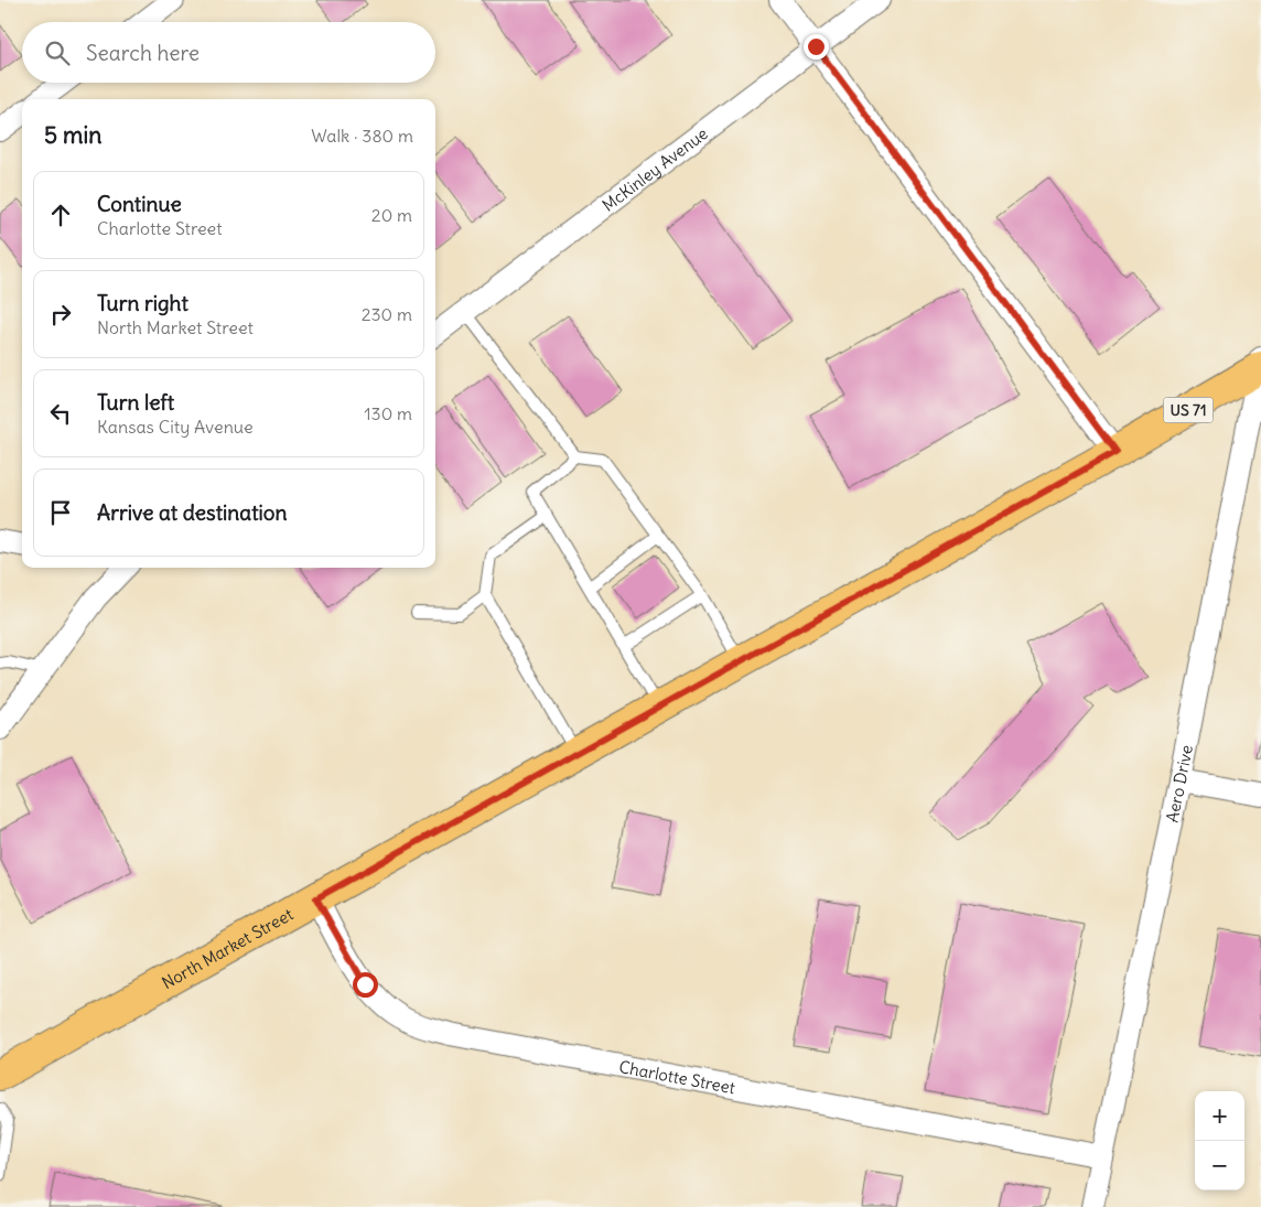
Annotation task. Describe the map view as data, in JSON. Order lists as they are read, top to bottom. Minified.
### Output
{"streets":{"main road":["US 71","North Market Street"],"street":["McKinley Avenue","Aero Drive","Charlotte Street"]},"crossings":[["Aero Drive","North Market Street"],["Aero Drive","Charlotte Street"],["North Market Street","Charlotte Street"]],"page":{"search":"Search here","heading":["5 min","Walk · 380 m"],"list":[["Continue","Charlotte Street","20 m"],["Turn right","North Market Street","230 m"],["Turn left","Kansas City Avenue","130 m"],"Arrive at destination"],"map_buttons":["+","−"]}}
